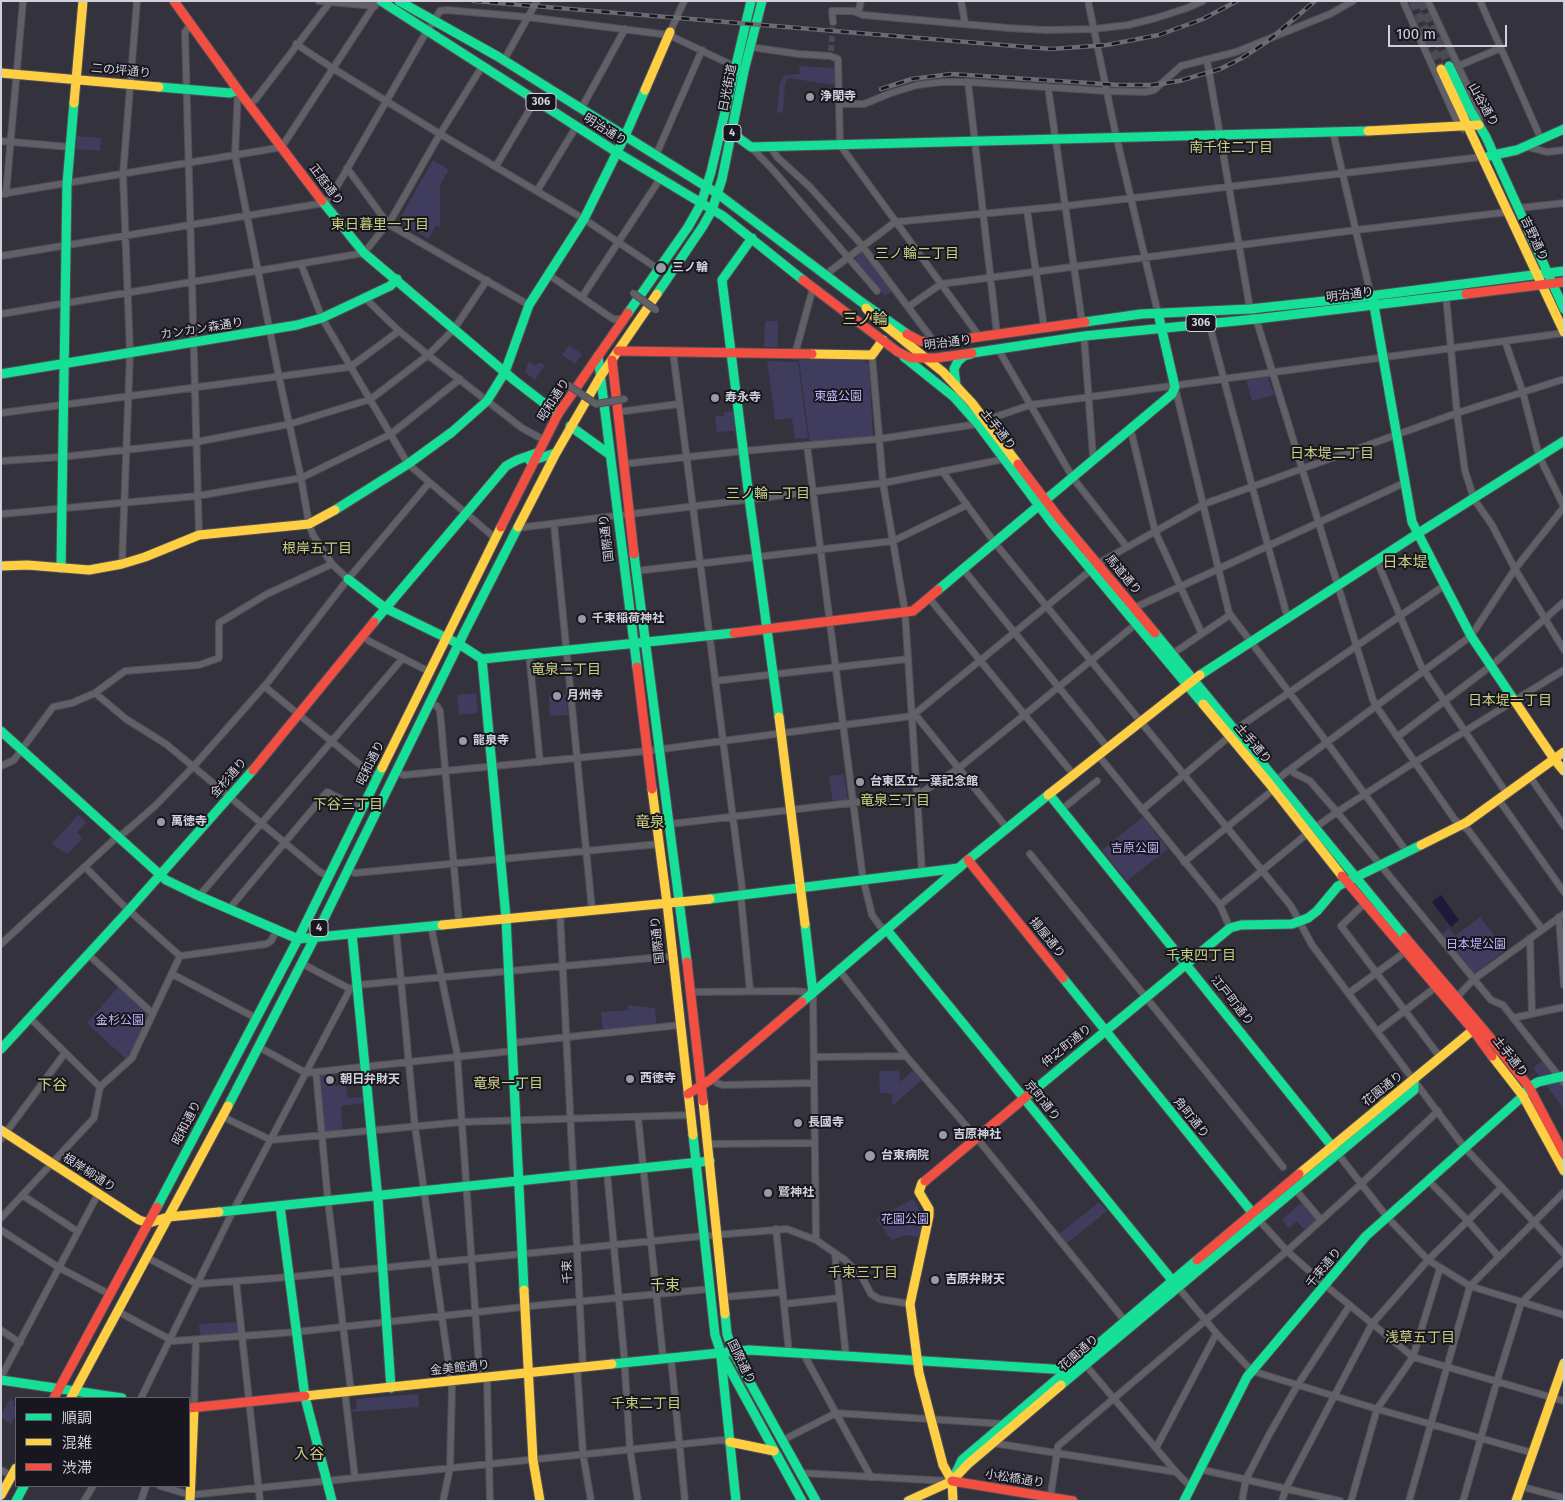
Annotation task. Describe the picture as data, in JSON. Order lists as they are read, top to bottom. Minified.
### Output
{"streets":{"main road":["二の坪通り","日光街道","306","山谷通り","明治通り","4","正庭通り","吉野通り","カンカン森通り","昭和通り","土手通り","国際通り","馬道通り","金杉通り","揚屋通り","江戸町通り","仲之町通り","花園通り","京町通り","角町通り","根岸柳通り","千束通り","金美館通り","小松橋通り"],"street":["千束"]},"crossings":[["二の坪通り","正庭通り"],["日光街道","明治通り"],["日光街道","4"],["日光街道","昭和通り"],["山谷通り","吉野通り"],["明治通り","4"],["明治通り","吉野通り"],["明治通り","昭和通り"],["明治通り","土手通り"],["明治通り","馬道通り"],["4","国際通り"],["4","金杉通り"],["正庭通り","カンカン森通り"],["正庭通り","昭和通り"],["昭和通り","国際通り"],["昭和通り","金杉通り"],["昭和通り","根岸柳通り"],["土手通り","馬道通り"],["土手通り","千束通り"],["国際通り","金美館通り"],["揚屋通り","仲之町通り"],["揚屋通り","角町通り"],["江戸町通り","仲之町通り"],["江戸町通り","花園通り"],["仲之町通り","京町通り"],["仲之町通り","角町通り"],["花園通り","京町通り"],["花園通り","角町通り"],["花園通り","金美館通り"],["花園通り","小松橋通り"],["千束","金美館通り"]],"districts":["南千住二丁目","東日暮里一丁目","三ノ輪二丁目","三ノ輪","日本堤二丁目","三ノ輪一丁目","根岸五丁目","日本堤","竜泉二丁目","日本堤一丁目","竜泉三丁目","下谷三丁目","竜泉","千束四丁目","竜泉一丁目","下谷","千束三丁目","千束","浅草五丁目","千束二丁目","入谷"],"parks":["東盛公園","吉原公園","日本堤公園","金杉公園","花園公園"],"places":["浄閑寺","三ノ輪","寿永寺","千束稲荷神社","月州寺","龍泉寺","台東区立一葉記念館","萬徳寺","西徳寺","朝日弁財天","長國寺","吉原神社","台東病院","鷲神社","吉原弁財天"],"legend":["順調","混雑","渋滞"],"scale_bar":"100 m"}
